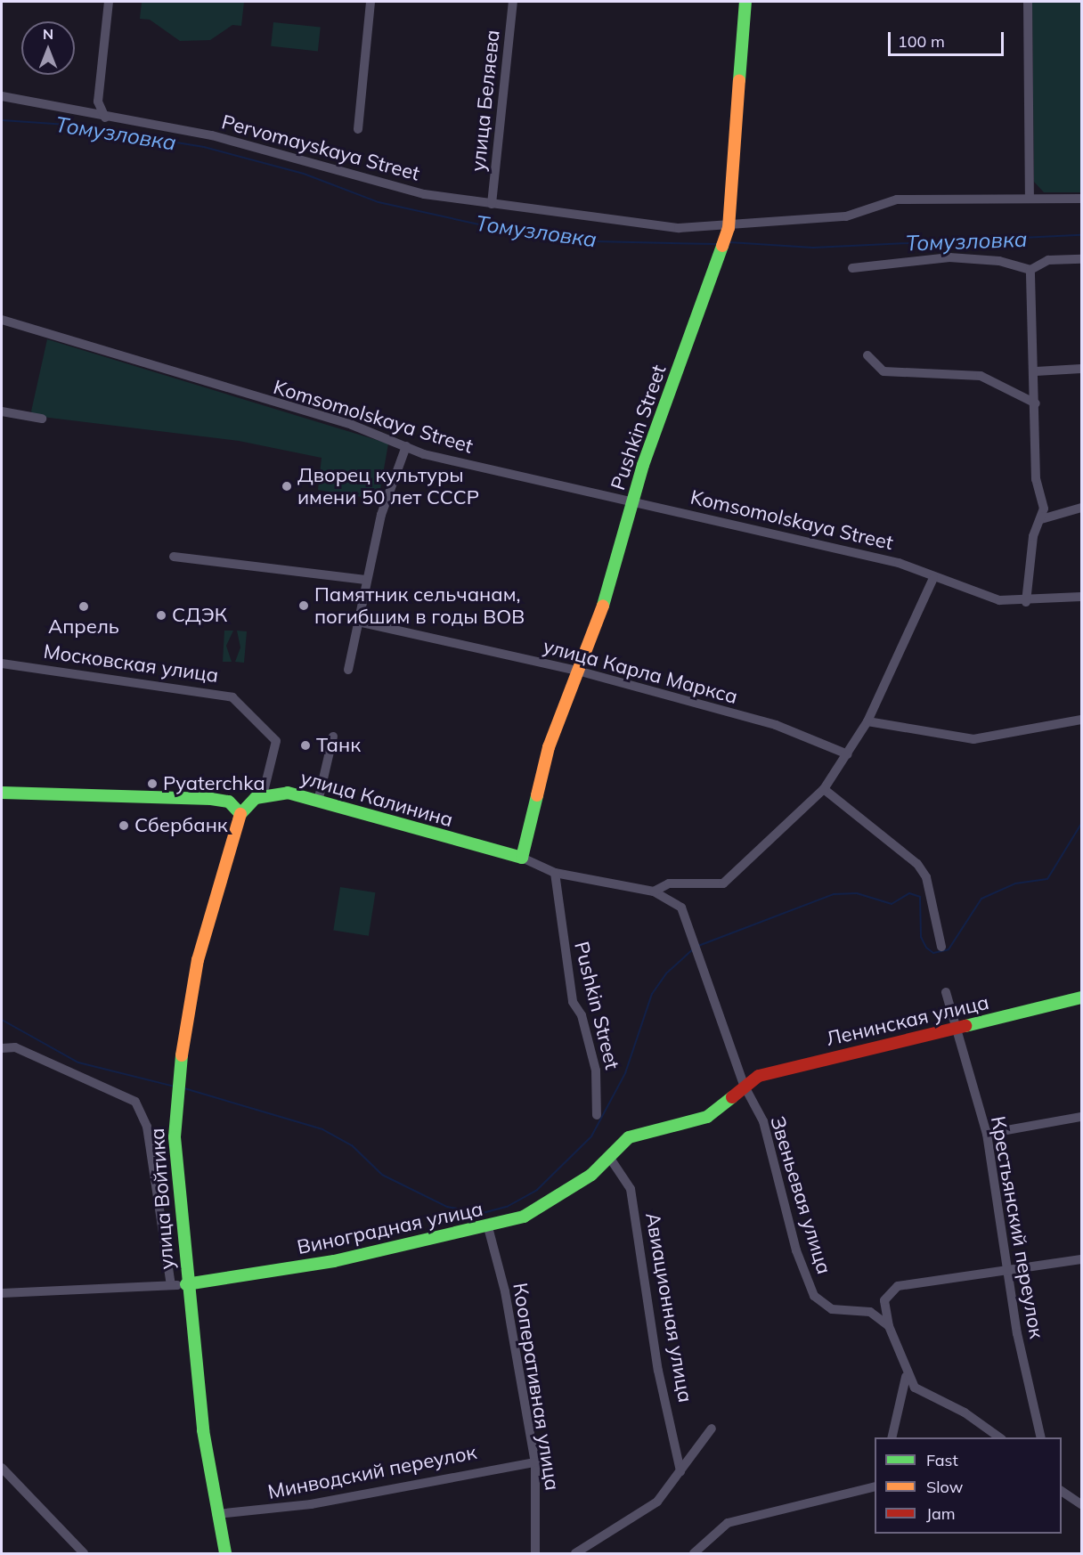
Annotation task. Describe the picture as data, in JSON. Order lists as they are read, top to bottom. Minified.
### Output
{"streets":{"main road":["Pushkin Street","улица Калинина","Ленинская улица","улица Войтика","Виноградная улица"],"street":["улица Беляева","Pervomayskaya Street","Komsomolskaya Street","Московская улица","улица Карла Маркса","Звеньевая улица","Крестьянский переулок","Авиационная улица","Кооперативная улица","Минводский переулок"]},"crossings":[["улица Беляева","Pervomayskaya Street"],["Pervomayskaya Street","Pushkin Street"],["Komsomolskaya Street","Pushkin Street"],["Pushkin Street","улица Карла Маркса"],["Pushkin Street","улица Калинина"],["Московская улица","улица Калинина"],["улица Калинина","Звеньевая улица"],["Ленинская улица","Звеньевая улица"],["Ленинская улица","Крестьянский переулок"],["Ленинская улица","Виноградная улица"],["Звеньевая улица","Виноградная улица"],["улица Войтика","Виноградная улица"],["улица Войтика","Минводский переулок"],["Виноградная улица","Авиационная улица"],["Виноградная улица","Кооперативная улица"],["Кооперативная улица","Минводский переулок"]],"water":["Томузловка"],"places":["Дворец культуры имени 50 лет СССР","Памятник сельчанам, погибшим в годы ВОВ","Апрель","СДЭК","Танк","Pyaterchka","Сбербанк"],"legend":["Fast","Slow","Jam"],"scale_bar":"100 m","north":"top"}
